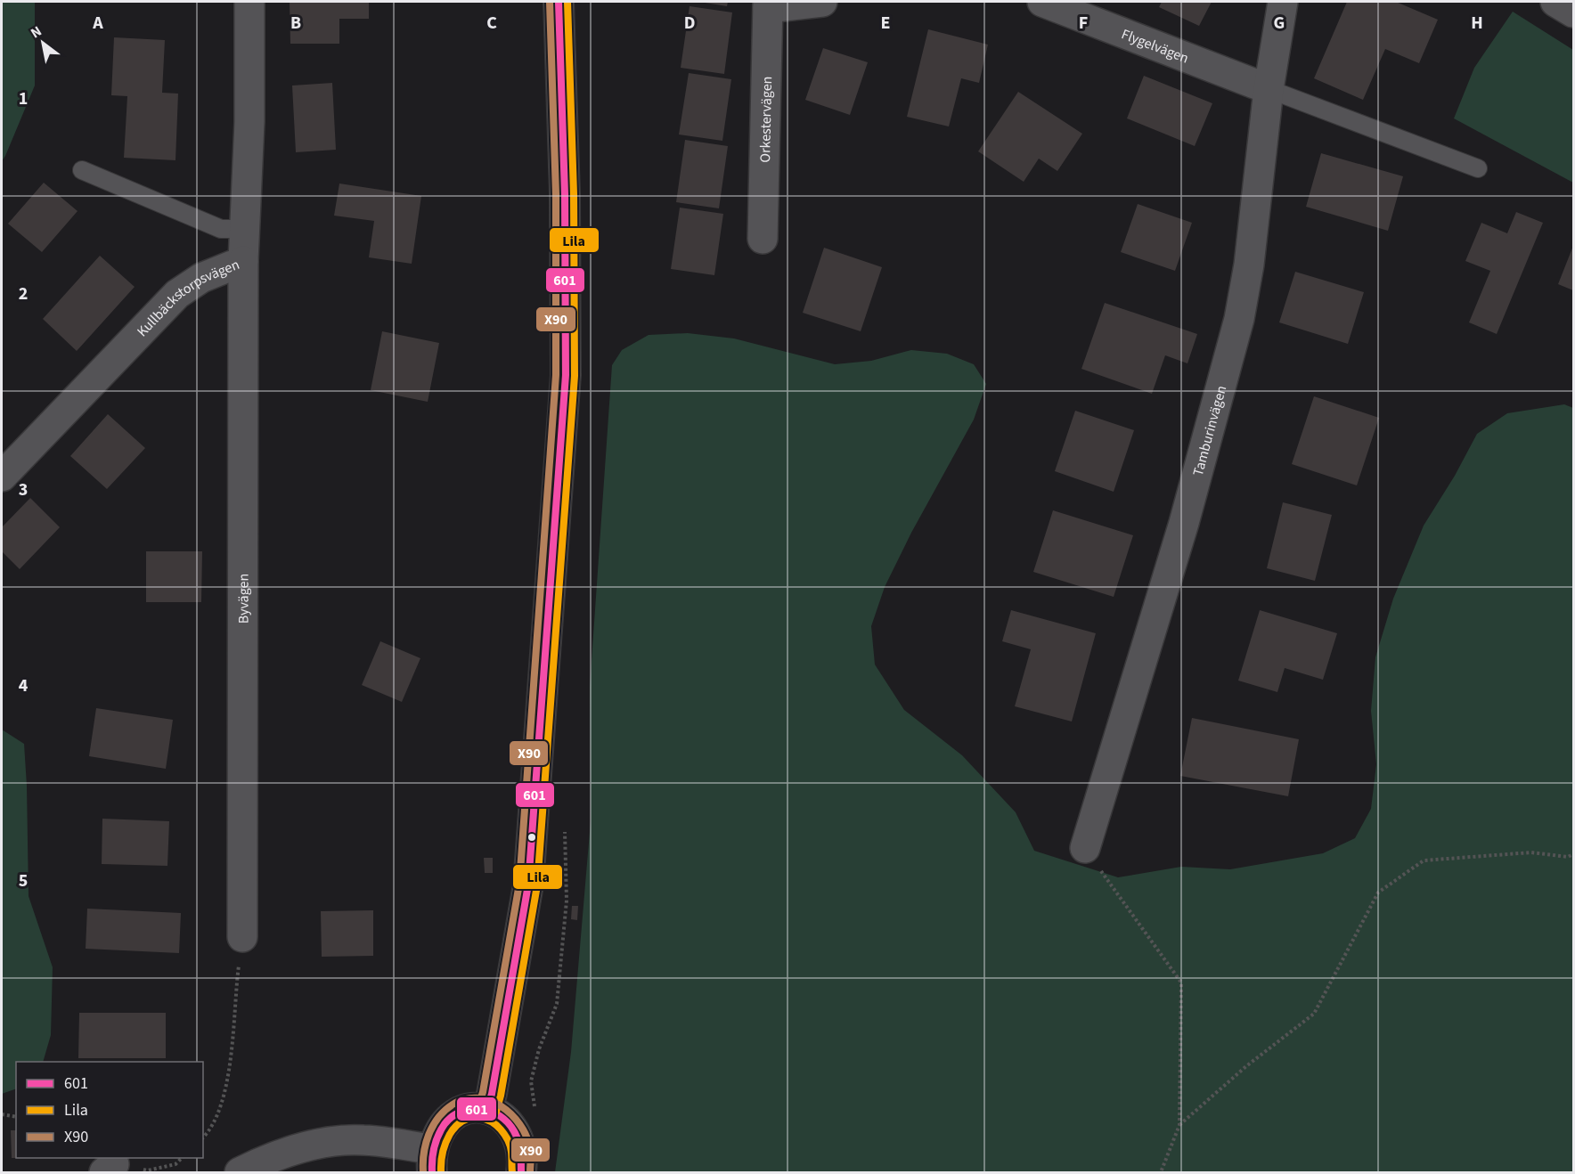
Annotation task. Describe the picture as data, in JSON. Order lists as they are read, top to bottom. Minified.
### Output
{"streets":{"street":["Flygelvägen","Orkestervägen","Kullbäckstorpsvägen","Tamburinvägen","Byvägen"]},"crossings":[["Flygelvägen","Tamburinvägen"],["Kullbäckstorpsvägen","Byvägen"]],"lines":["transit line 601","transit line Lila","transit line X90"],"legend":["601","Lila","X90"],"north":"top left","grid":{"columns":["A","B","C","D","E","F","G","H"],"rows":["1","2","3","4","5"]}}
